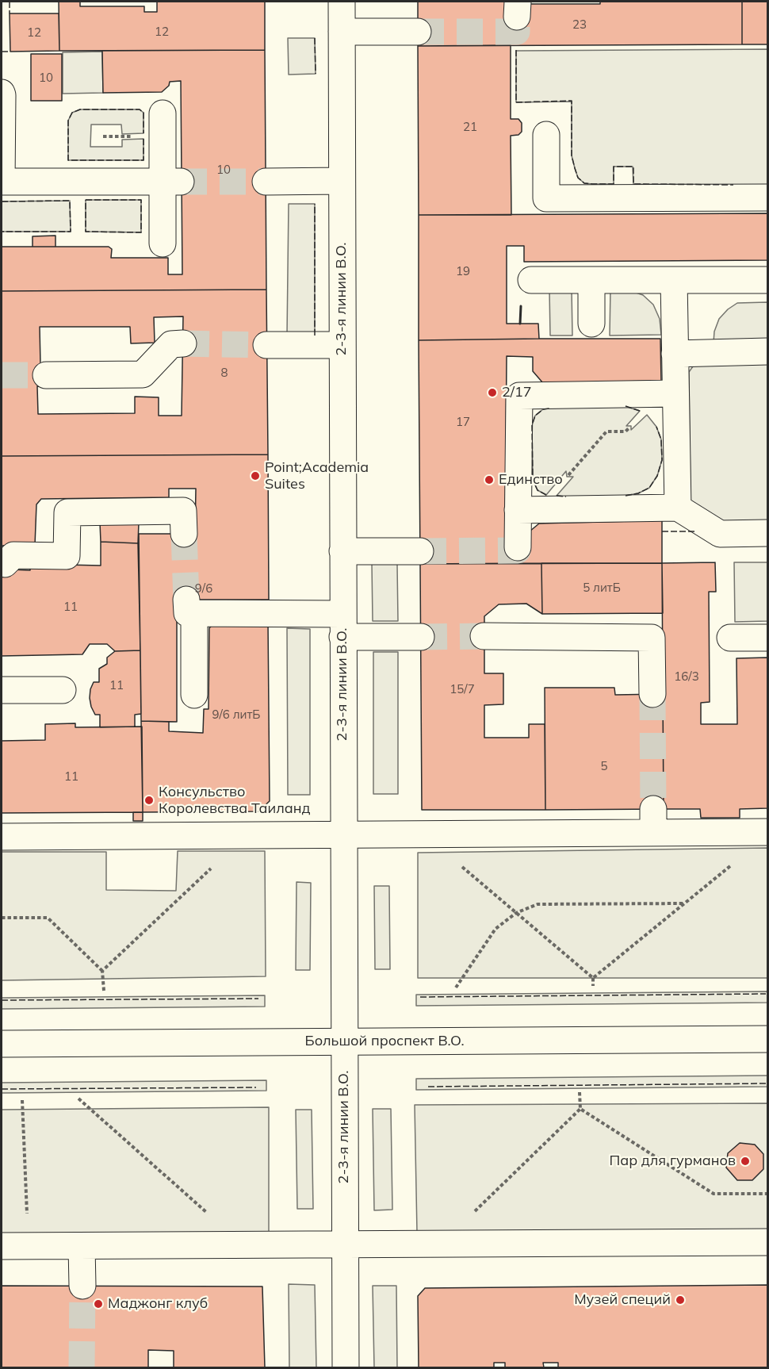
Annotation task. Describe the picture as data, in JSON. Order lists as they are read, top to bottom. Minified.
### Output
{"streets":{"street":["2-3-я линии В.О.","Большой проспект В.О."]},"crossings":[["2-3-я линии В.О.","Большой проспект В.О."]],"places":["2/17","Point;Academia Suites","Единство","Консульство Королевства Таиланд","Пар для гурманов","Музей специй","Маджонг клуб"],"house_numbers":["23","12","12","10","21","10","19","8","17","5 литБ","9/6","11","16/3","11","15/7","9/6 литБ","5","11"]}
